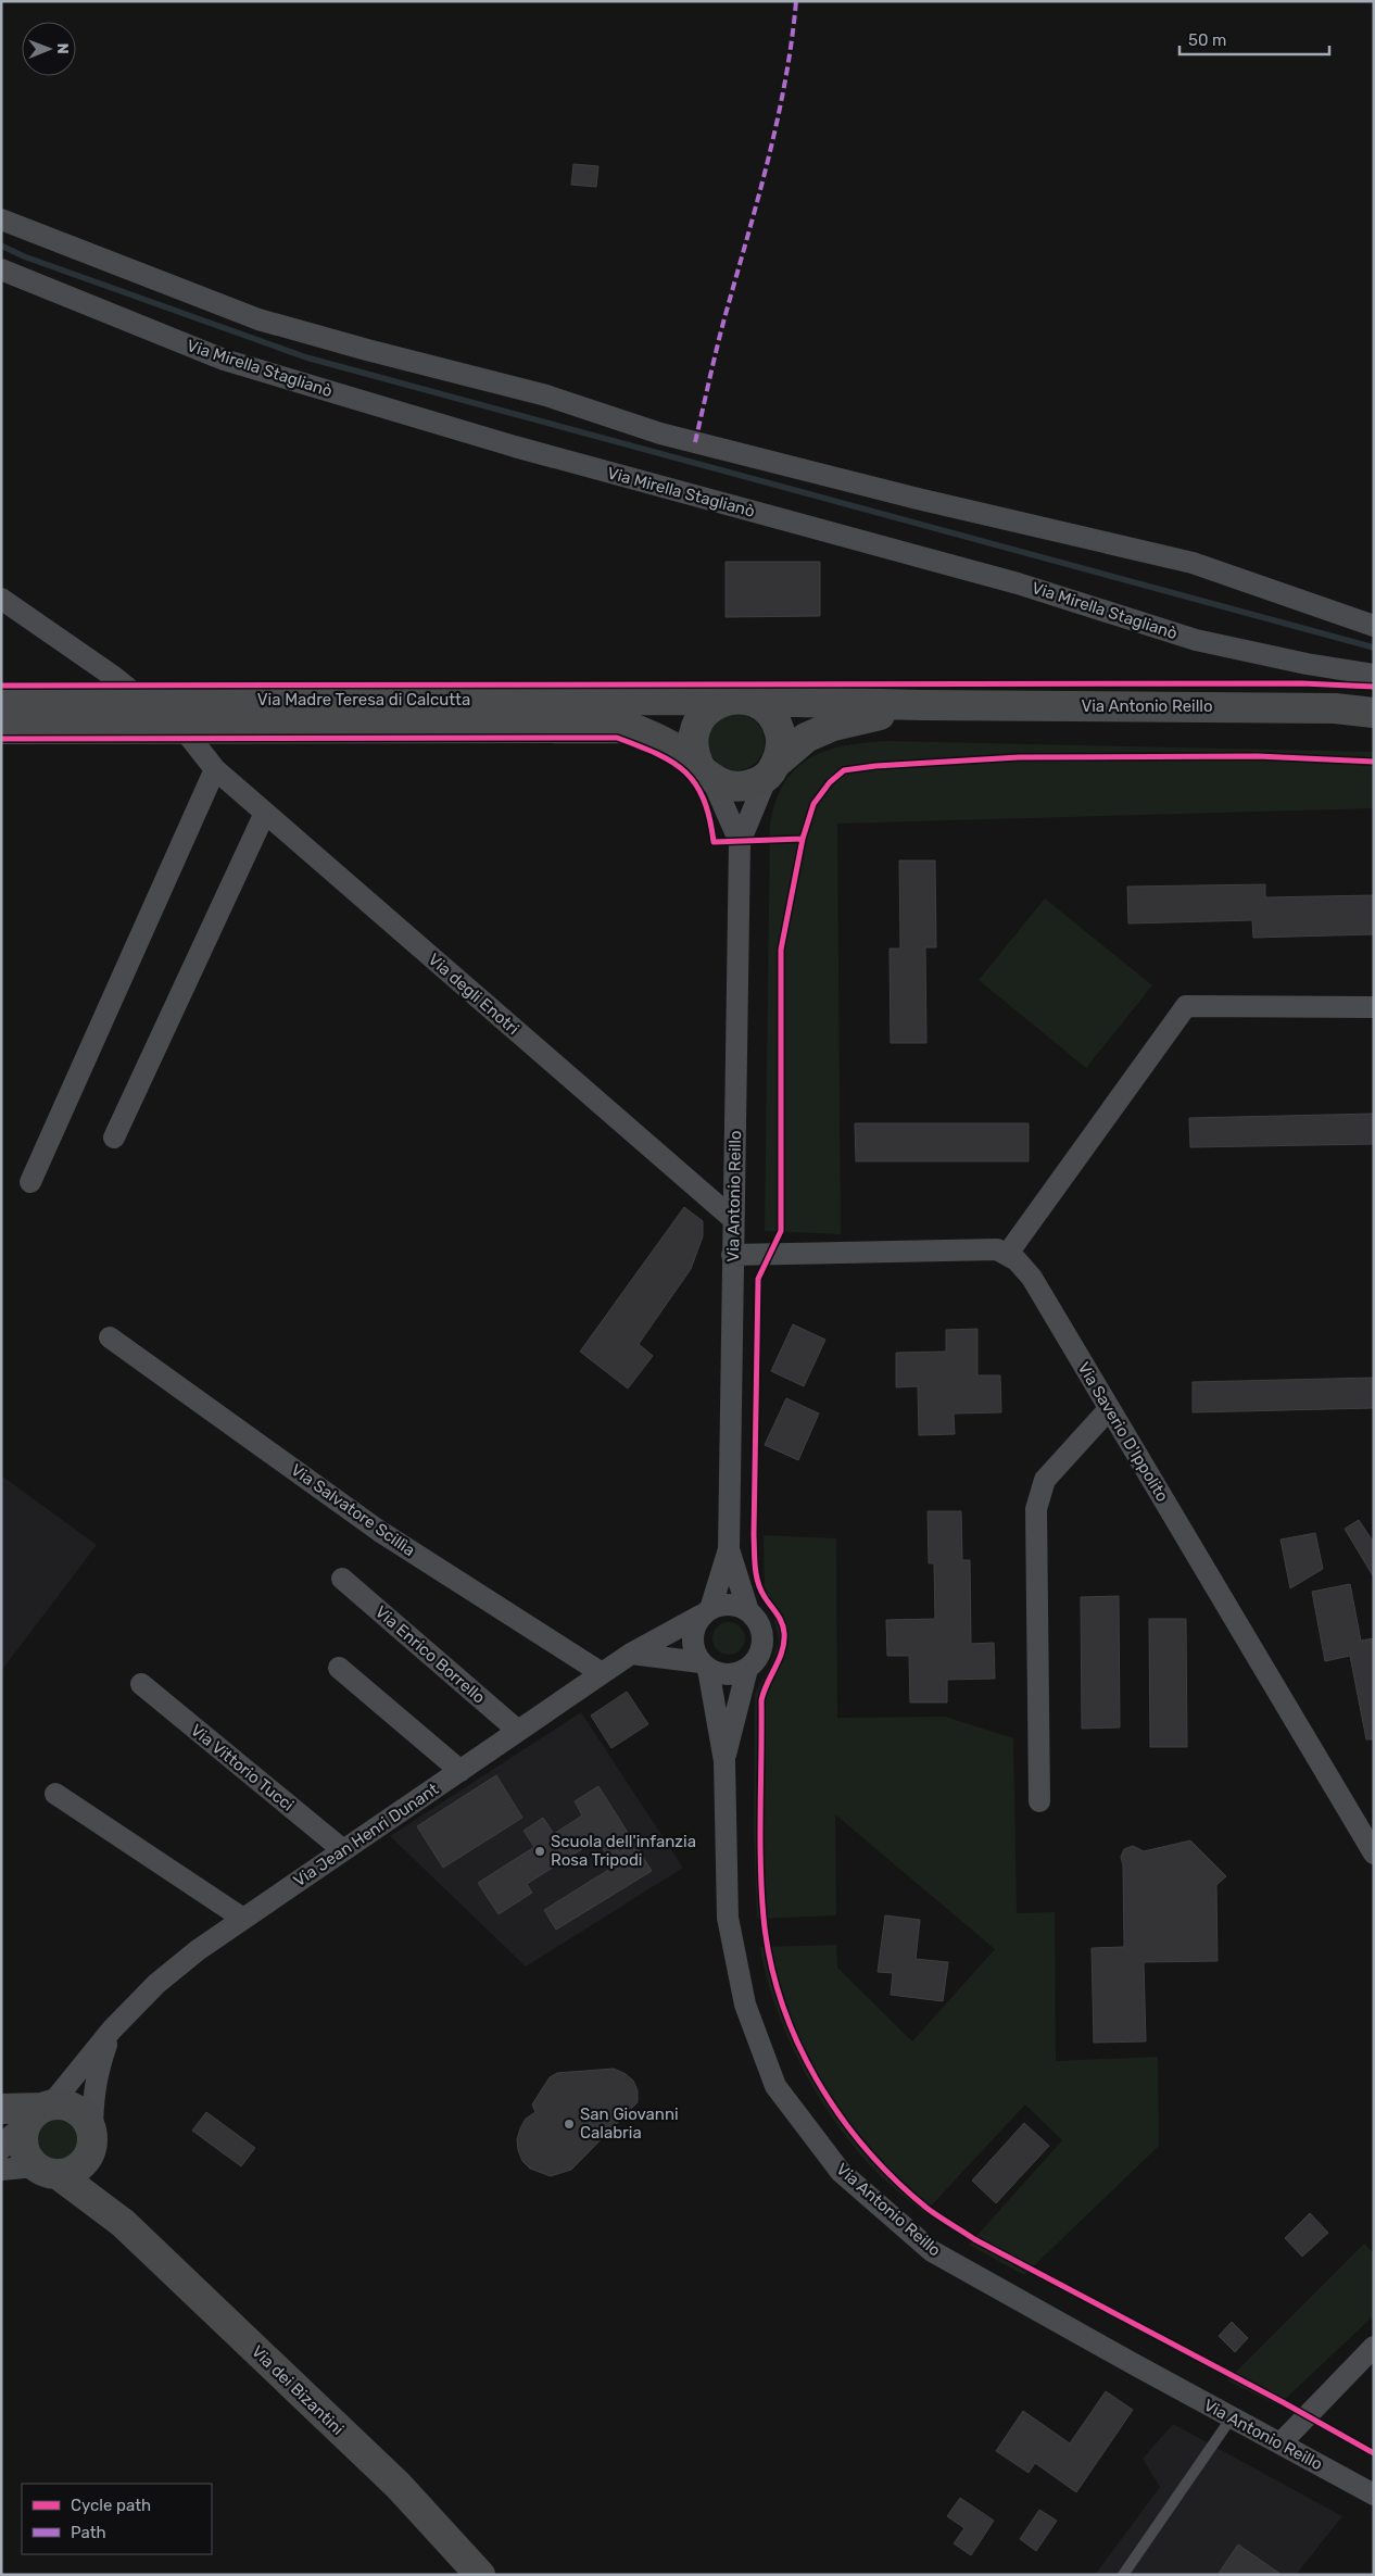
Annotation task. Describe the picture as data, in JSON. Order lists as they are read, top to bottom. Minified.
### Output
{"streets":{"main road":["Via Madre Teresa di Calcutta","Via Antonio Reillo","Via dei Bizantini"],"street":["Via Mirella Staglianò","Via degli Enotri","Via Saverio D'Ippolito","Via Salvatore Scillìa","Via Enrico Borrello","Via Vittorio Tucci","Via Jean Henri Dunant"]},"crossings":[["Via Madre Teresa di Calcutta","Via Antonio Reillo"],["Via Madre Teresa di Calcutta","Via degli Enotri"],["Via Antonio Reillo","Via degli Enotri"],["Via Antonio Reillo","Via Saverio D'Ippolito"],["Via Antonio Reillo","Via Jean Henri Dunant"],["Via Salvatore Scillìa","Via Jean Henri Dunant"],["Via Enrico Borrello","Via Jean Henri Dunant"],["Via Vittorio Tucci","Via Jean Henri Dunant"],["Via Jean Henri Dunant","Via dei Bizantini"]],"places":["Scuola dell'infanzia Rosa Tripodi","San Giovanni Calabria"],"legend":["Cycle path","Path"],"scale_bar":"50 m","north":"right"}
